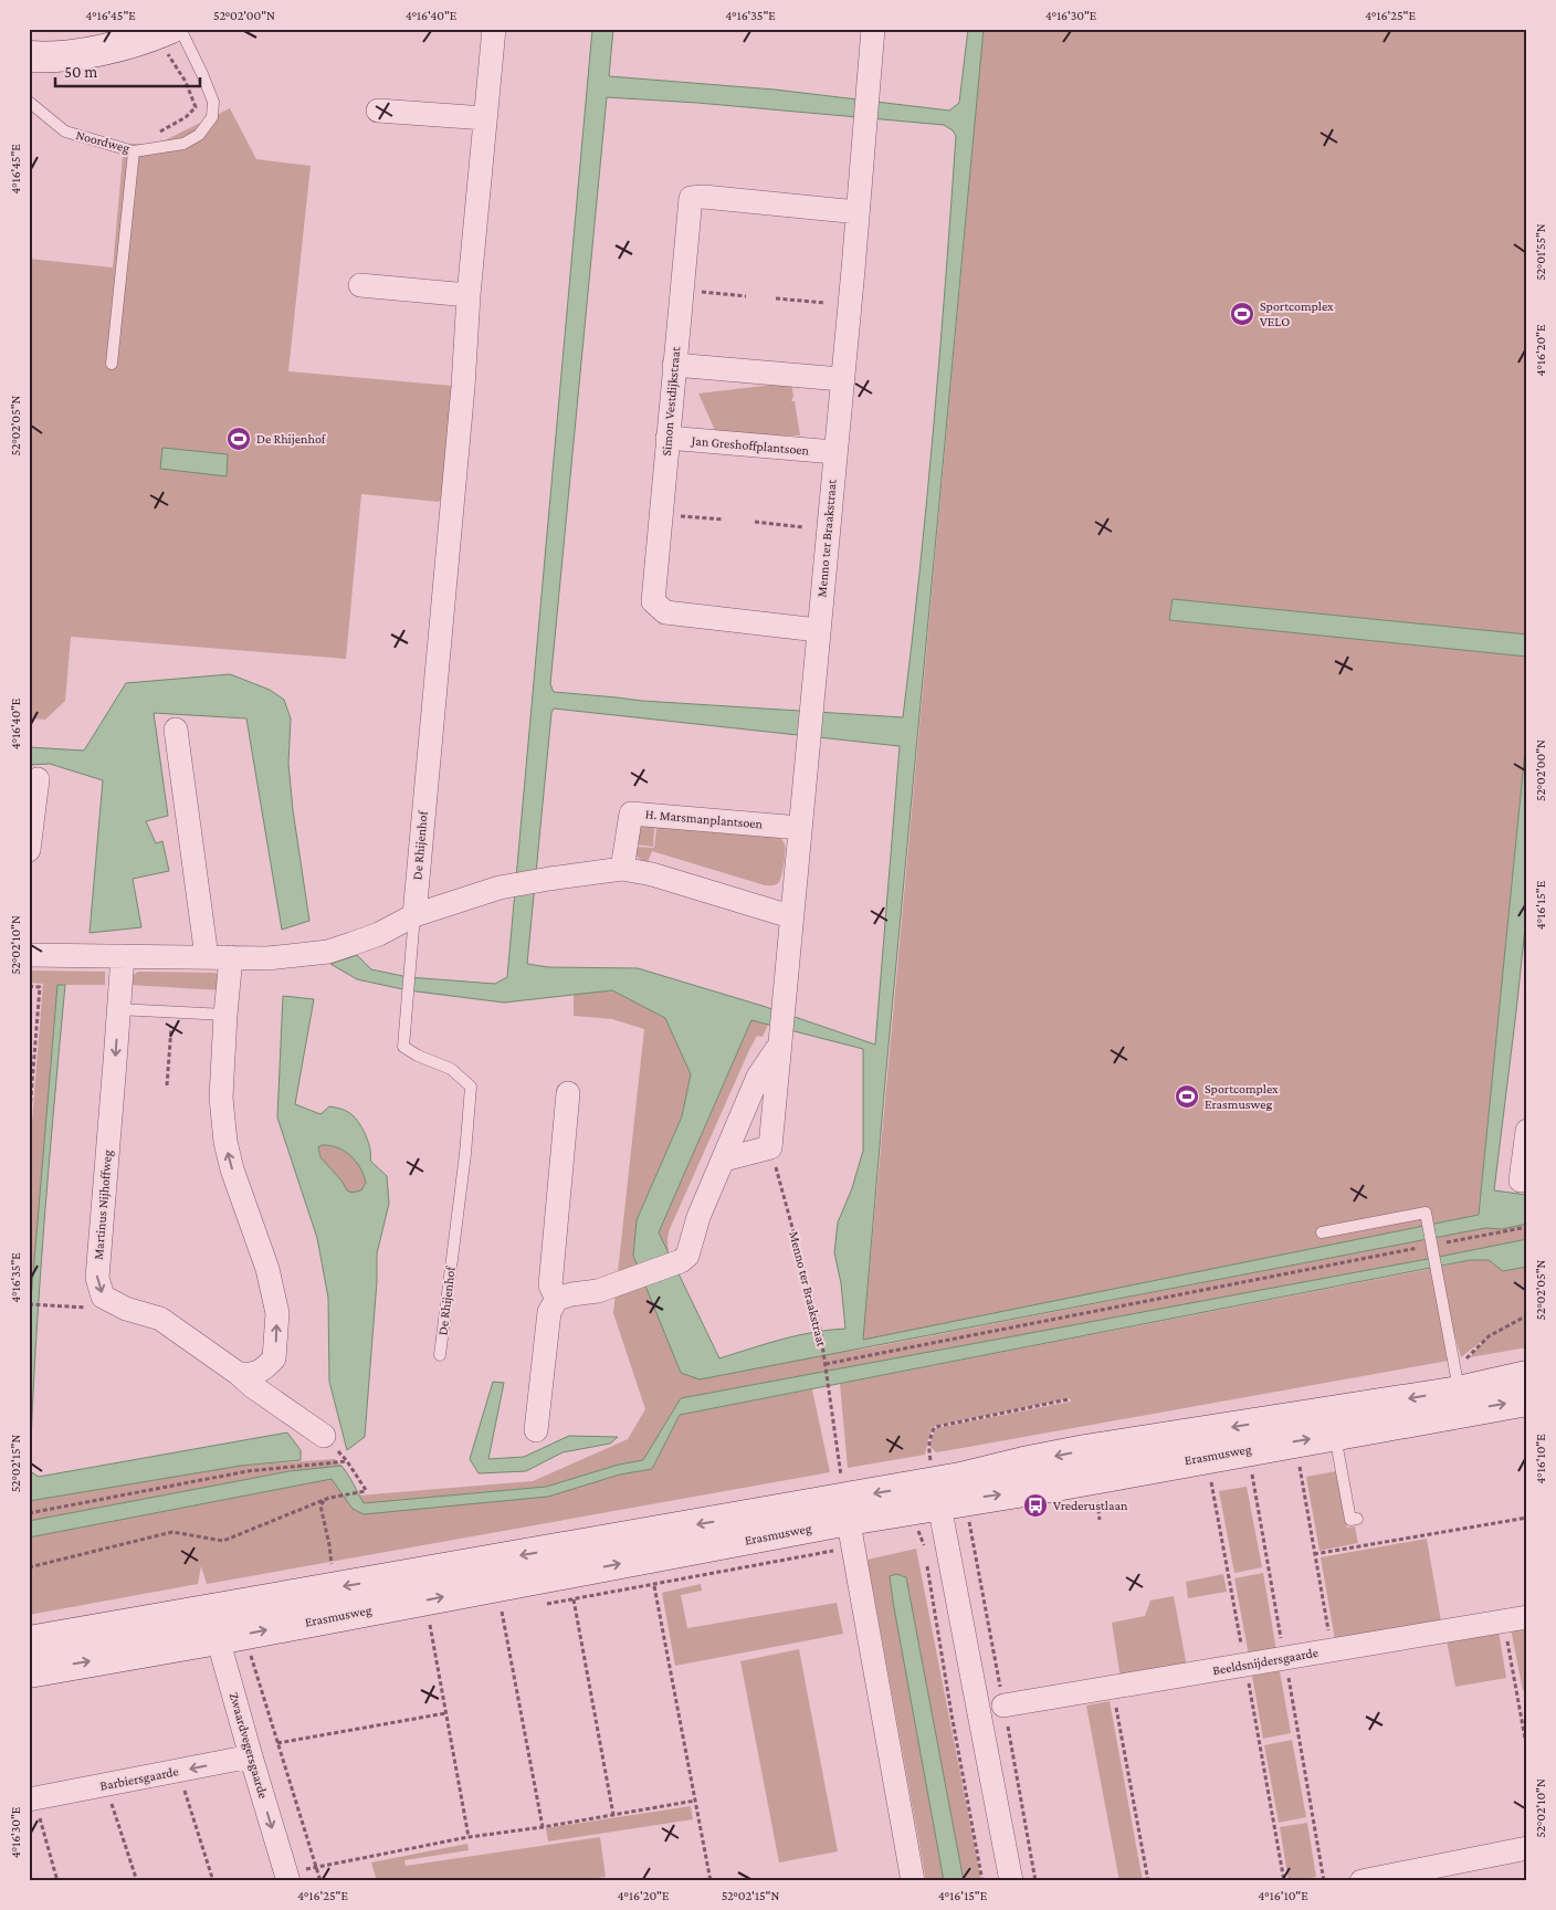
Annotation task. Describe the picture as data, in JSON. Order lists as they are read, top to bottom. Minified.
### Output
{"streets":{"main road":["Erasmusweg"],"street":["Simon Vestdijkstraat","Jan Greshoffplantsoen","Menno ter Braakstraat","H. Marsmanplantsoen","De Rhijenhof","Martinus Nijhoffweg","Beeldsnijdersgaarde","Zwaardvegersgaarde","Barbiersgaarde"],"lane":["Noordweg"]},"crossings":[["Simon Vestdijkstraat","Jan Greshoffplantsoen"],["Simon Vestdijkstraat","Menno ter Braakstraat"],["Jan Greshoffplantsoen","Menno ter Braakstraat"],["Menno ter Braakstraat","H. Marsmanplantsoen"],["Menno ter Braakstraat","Erasmusweg"],["Erasmusweg","Zwaardvegersgaarde"],["Zwaardvegersgaarde","Barbiersgaarde"]],"one_way":["Zwaardvegersgaarde"],"places":{"sports":["Sportcomplex VELO","De Rhijenhof","Sportcomplex Erasmusweg"],"bus stop":["Vrederustlaan"]},"scale_bar":"50 m","coordinates":["4°16'45\"E","52°02'00\"N","4°16'40\"E","4°16'35\"E","4°16'30\"E","4°16'25\"E","52°01'55\"N","4°16'20\"E","52°02'05\"N","4°16'15\"E","52°02'10\"N","4°16'10\"E","52°02'15\"N"]}
